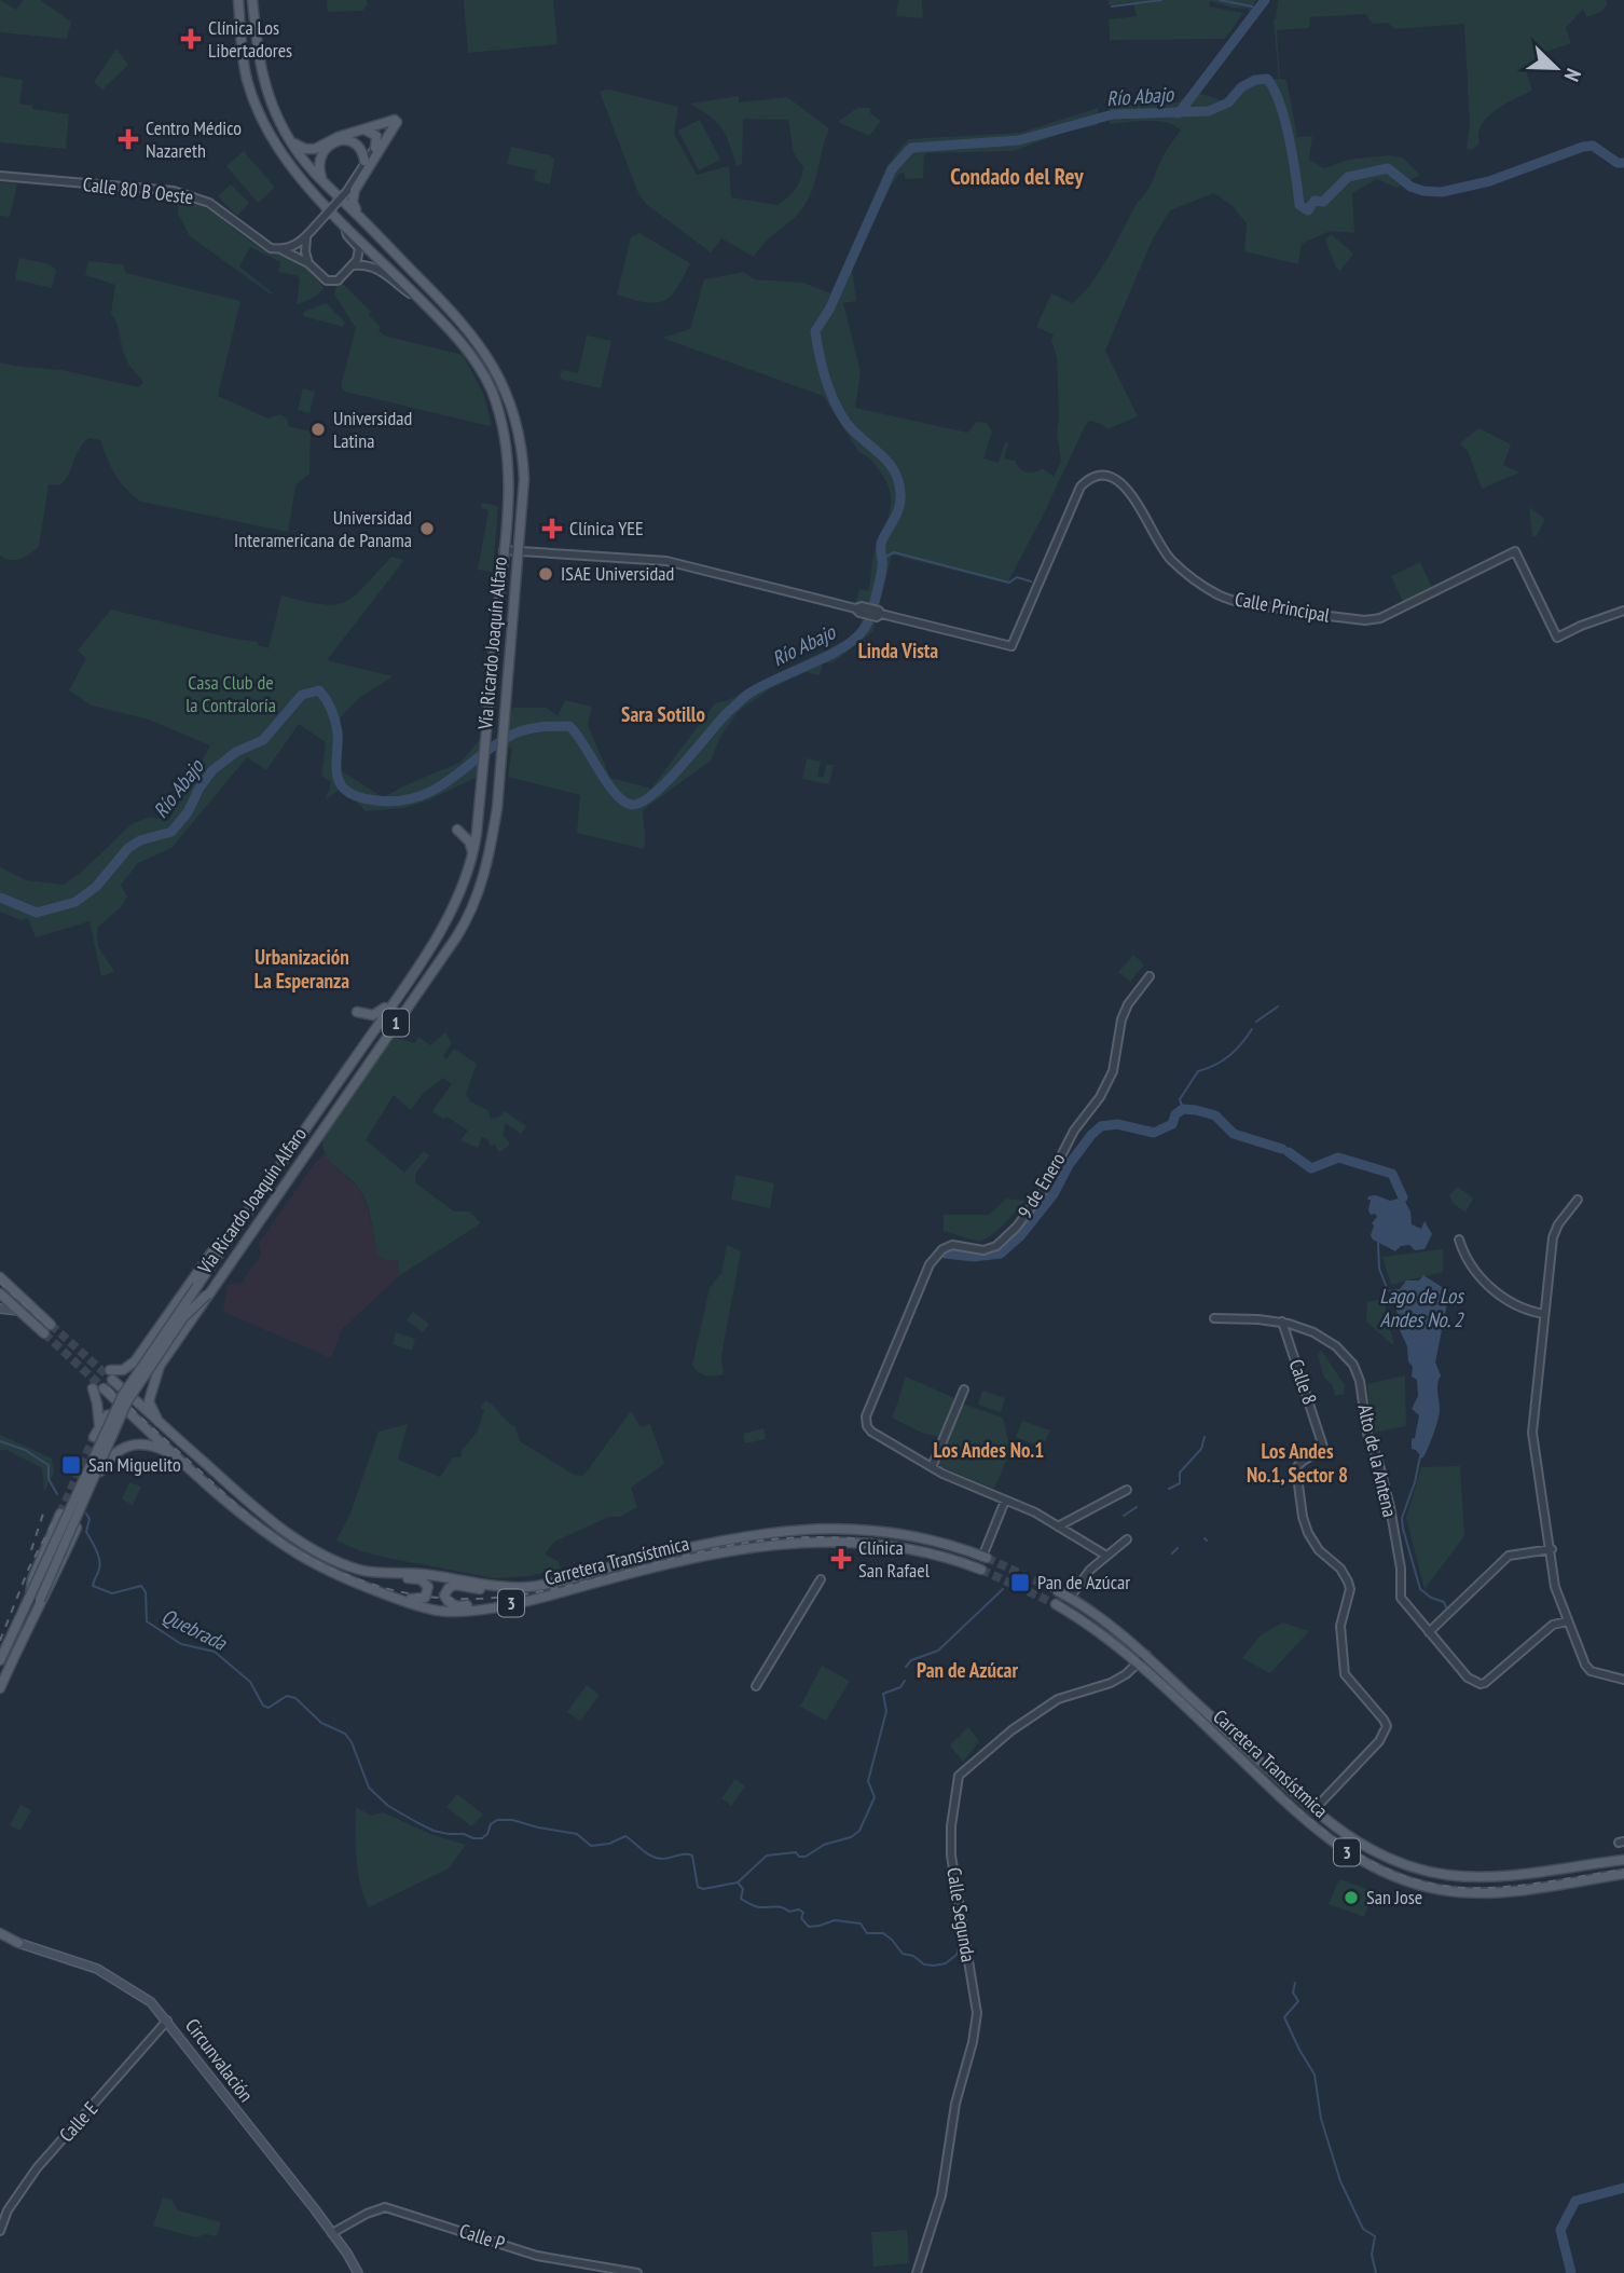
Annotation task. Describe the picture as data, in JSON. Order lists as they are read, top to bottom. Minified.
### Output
{"streets":{"main road":["Vía Ricardo Joaquín Alfaro","1","Carretera Transístmica","3","Circunvalación"],"street":["Calle 80 B Oeste","Calle Principal","9 de Enero","Calle 8","Alto de la Antena","Calle Segunda","Calle E","Calle P"]},"crossings":[["Calle Principal","Vía Ricardo Joaquín Alfaro"],["Calle 8","Alto de la Antena"],["Calle 8","Carretera Transístmica"],["Carretera Transístmica","Calle Segunda"],["Circunvalación","Calle E"],["Circunvalación","Calle P"]],"districts":["Condado del Rey","Linda Vista","Sara Sotillo","Urbanización La Esperanza","Los Andes No.1","Los Andes No.1, Sector 8","Pan de Azúcar"],"water":["Río Abajo","Lago de Los Andes No. 2","Quebrada"],"parks":["Casa Club de la Contraloría"],"places":{"health":["Clínica Los Libertadores","Centro Médico Nazareth","Clínica YEE","Clínica San Rafael"],"other":["Universidad Latina","Universidad Interamericana de Panama","ISAE Universidad","San Jose"],"transit":["San Miguelito","Pan de Azúcar"]},"north":"bottom right"}
